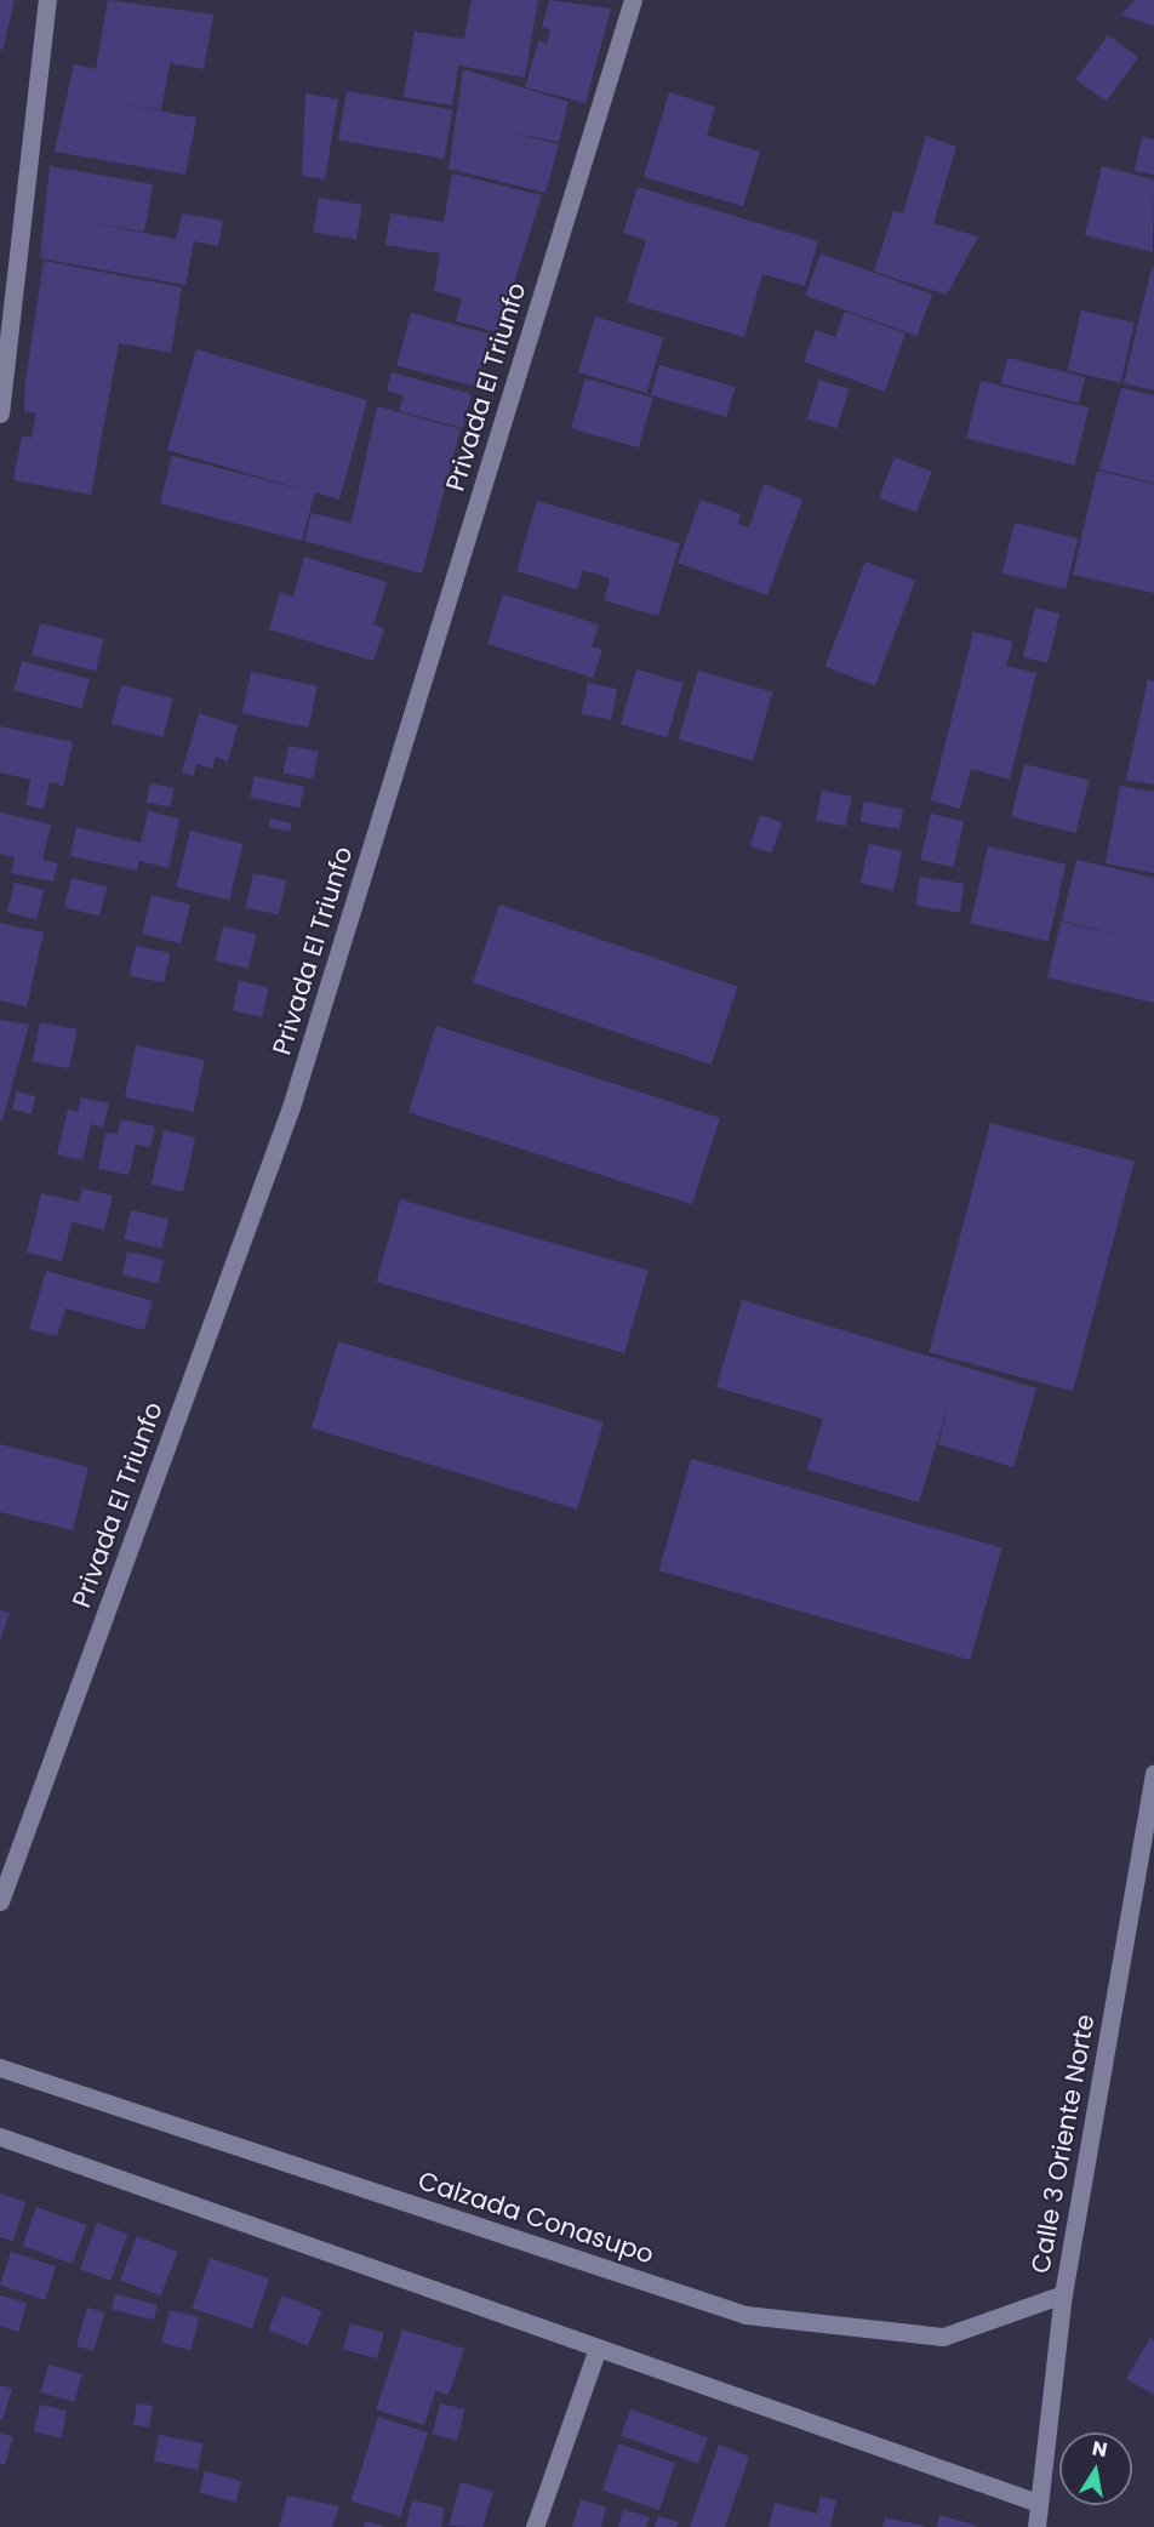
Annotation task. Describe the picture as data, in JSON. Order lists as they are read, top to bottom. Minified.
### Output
{"streets":{"street":["Privada El Triunfo","Calle 3 Oriente Norte","Calzada Conasupo"]},"crossings":[["Calle 3 Oriente Norte","Calzada Conasupo"]],"north":"top"}
